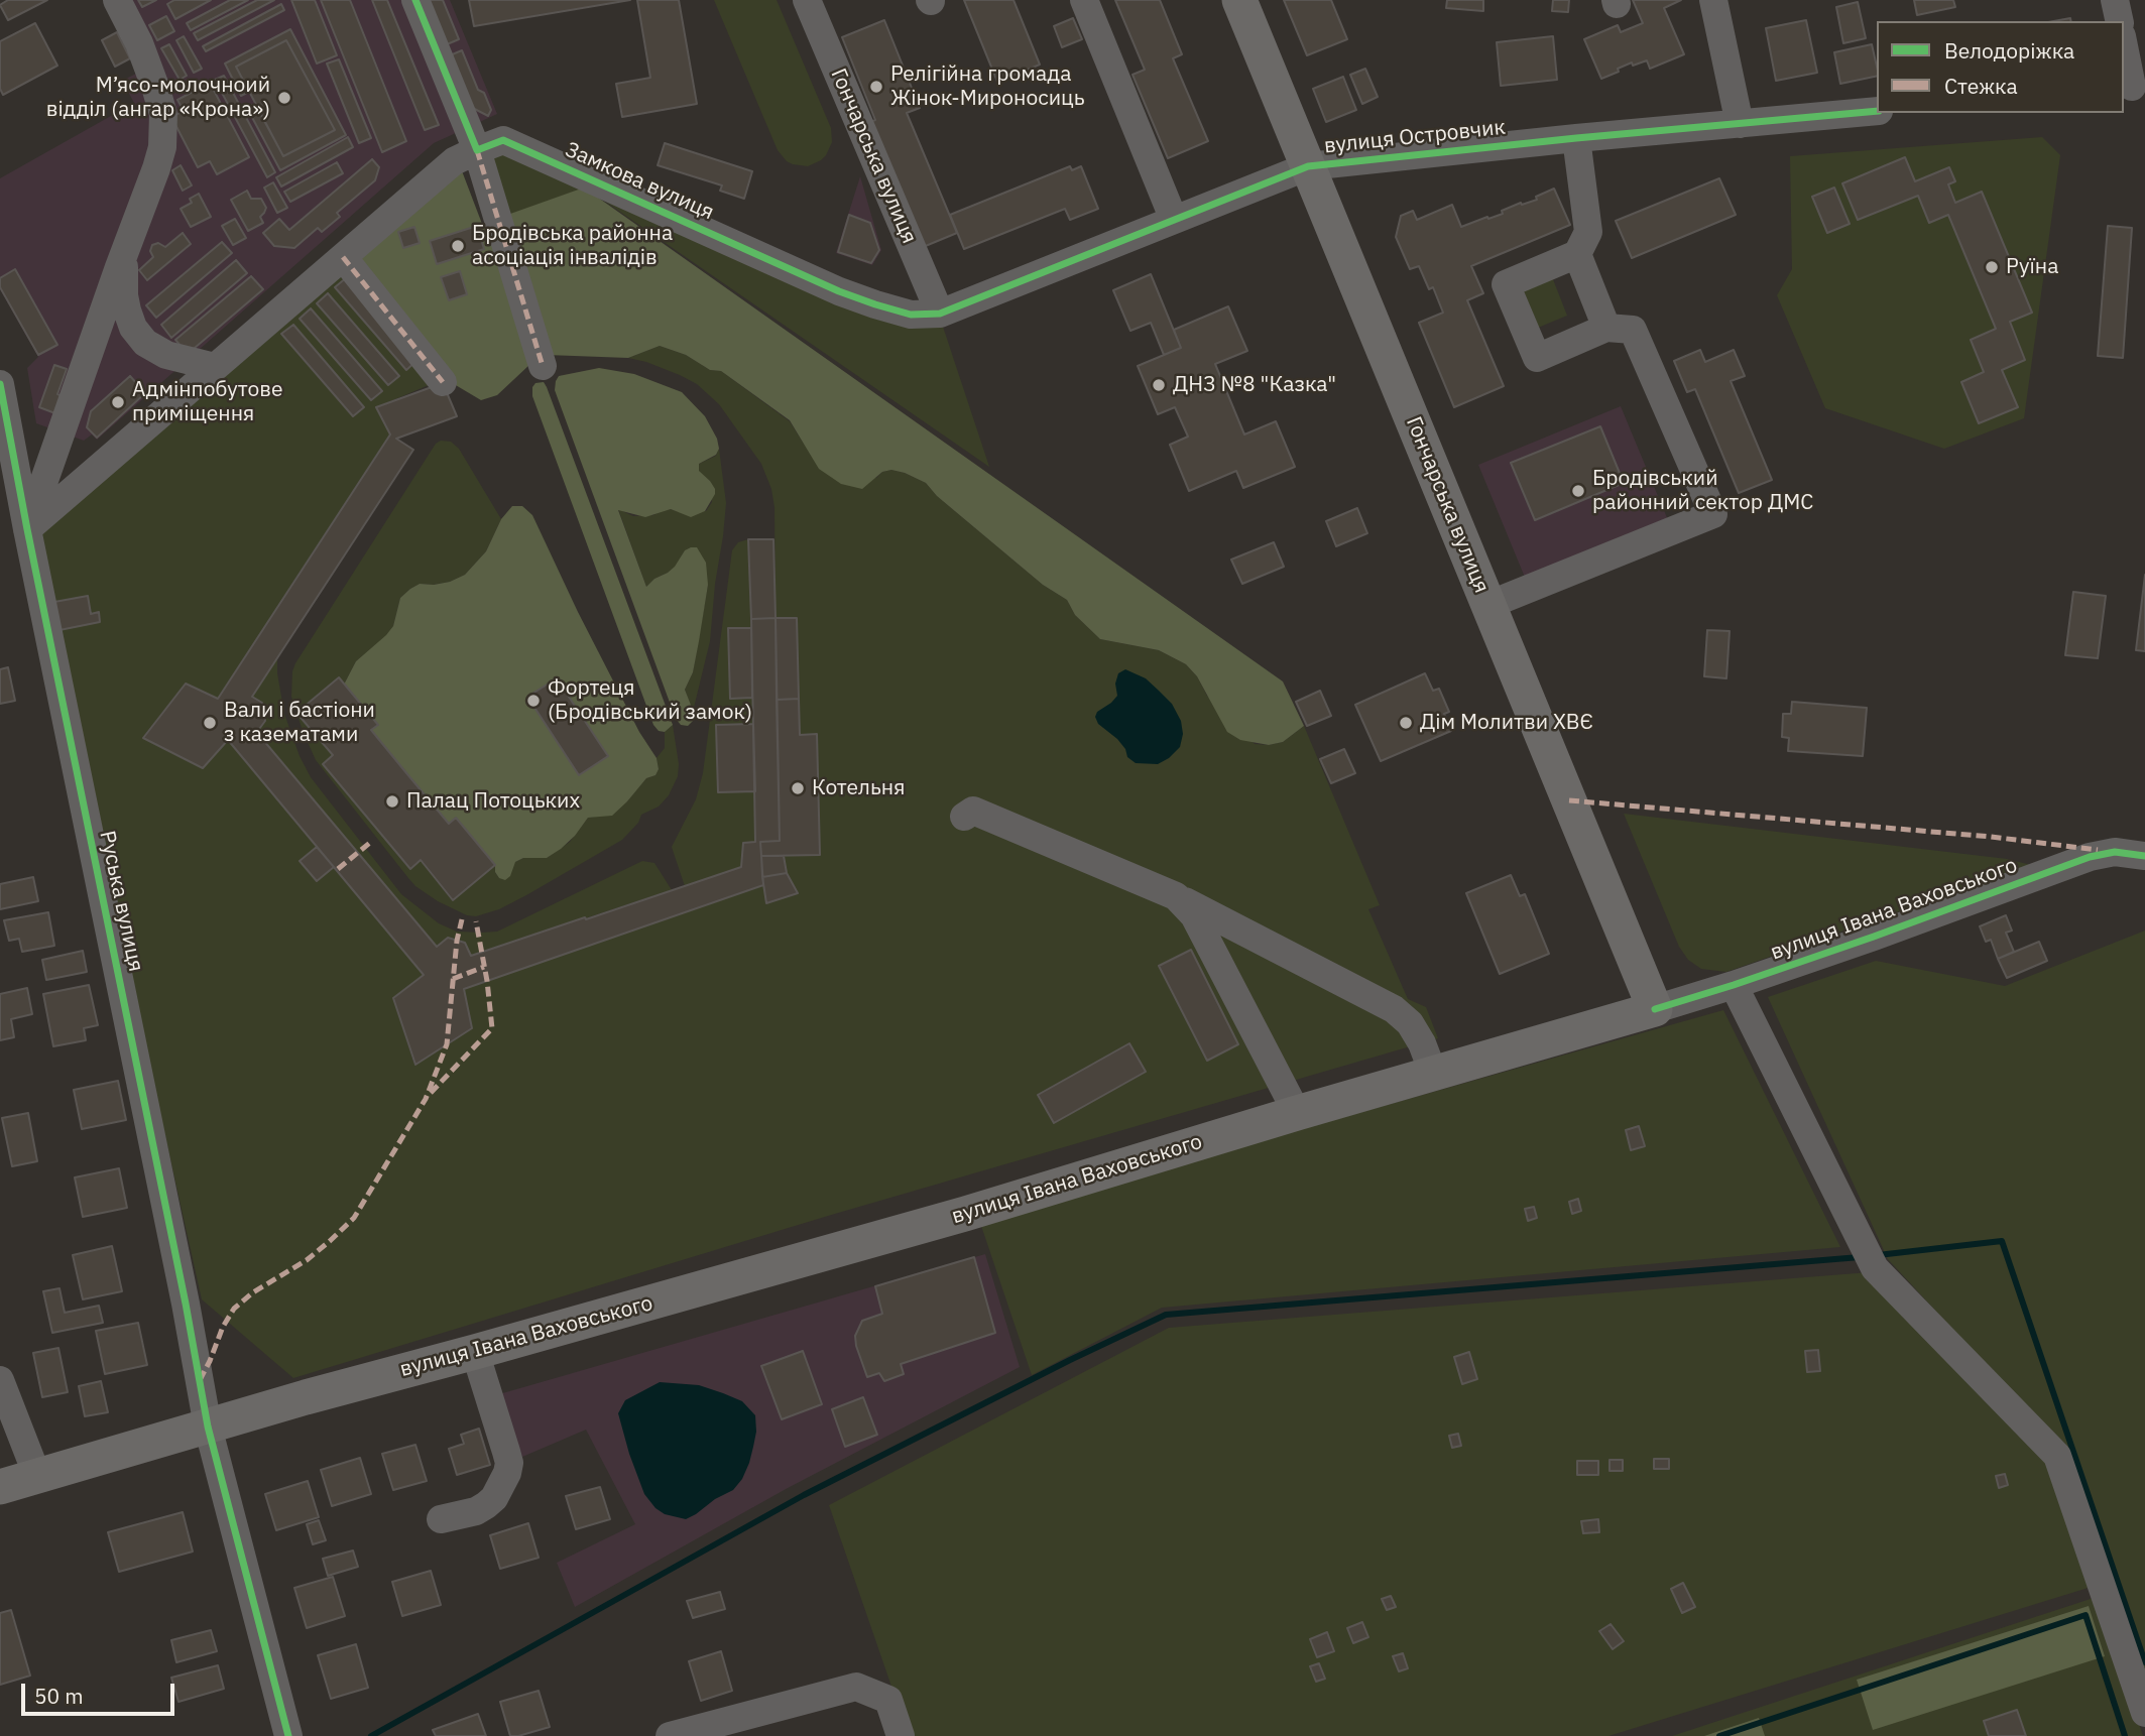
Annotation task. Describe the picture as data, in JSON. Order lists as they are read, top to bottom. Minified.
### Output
{"streets":{"main road":["Гончарська вулиця","вулиця Івана Ваховського"],"street":["вулиця Островчик","Замкова вулиця","Руська вулиця"]},"crossings":[["вулиця Островчик","Гончарська вулиця"],["вулиця Островчик","Замкова вулиця"],["Гончарська вулиця","Замкова вулиця"],["Гончарська вулиця","вулиця Івана Ваховського"],["Замкова вулиця","Руська вулиця"],["Руська вулиця","вулиця Івана Ваховського"]],"places":["Релігійна громада Жінок-Мироносиць","М’ясо-молочноий відділ (ангар «Крона»)","Бродівська районна асоціація інвалідів","Руїна","ДНЗ №8 \"Казка\"","Адмінпобутове приміщення","Бродівський районний сектор ДМС","Фортеця (Бродівський замок)","Вали і бастіони з казематами","Дім Молитви ХВЄ","Котельня","Палац Потоцьких"],"legend":["Велодоріжка","Стежка"],"scale_bar":"50 m"}
